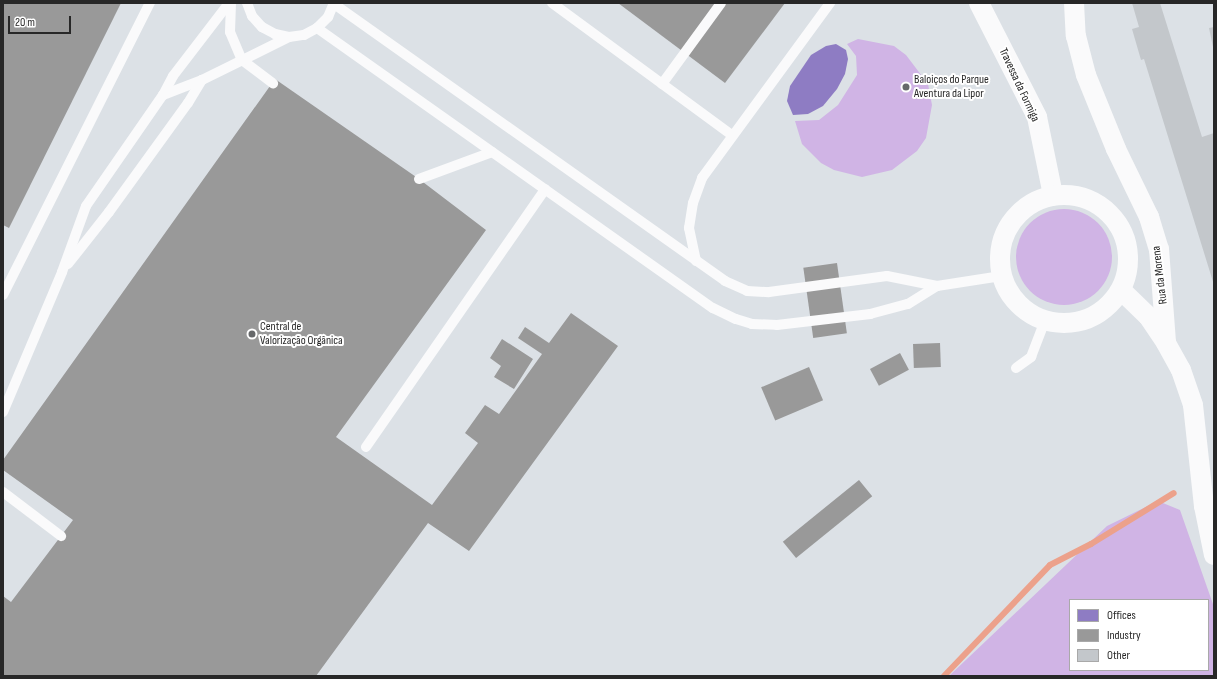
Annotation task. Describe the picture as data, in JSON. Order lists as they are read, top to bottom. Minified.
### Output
{"streets":{"street":["Travessa da Formiga","Rua da Morena"]},"places":["Baloiços do Parque Aventura da Lipor","Central de Valorização Orgânica"],"legend":["Offices","Industry","Other"],"scale_bar":"20 m"}
